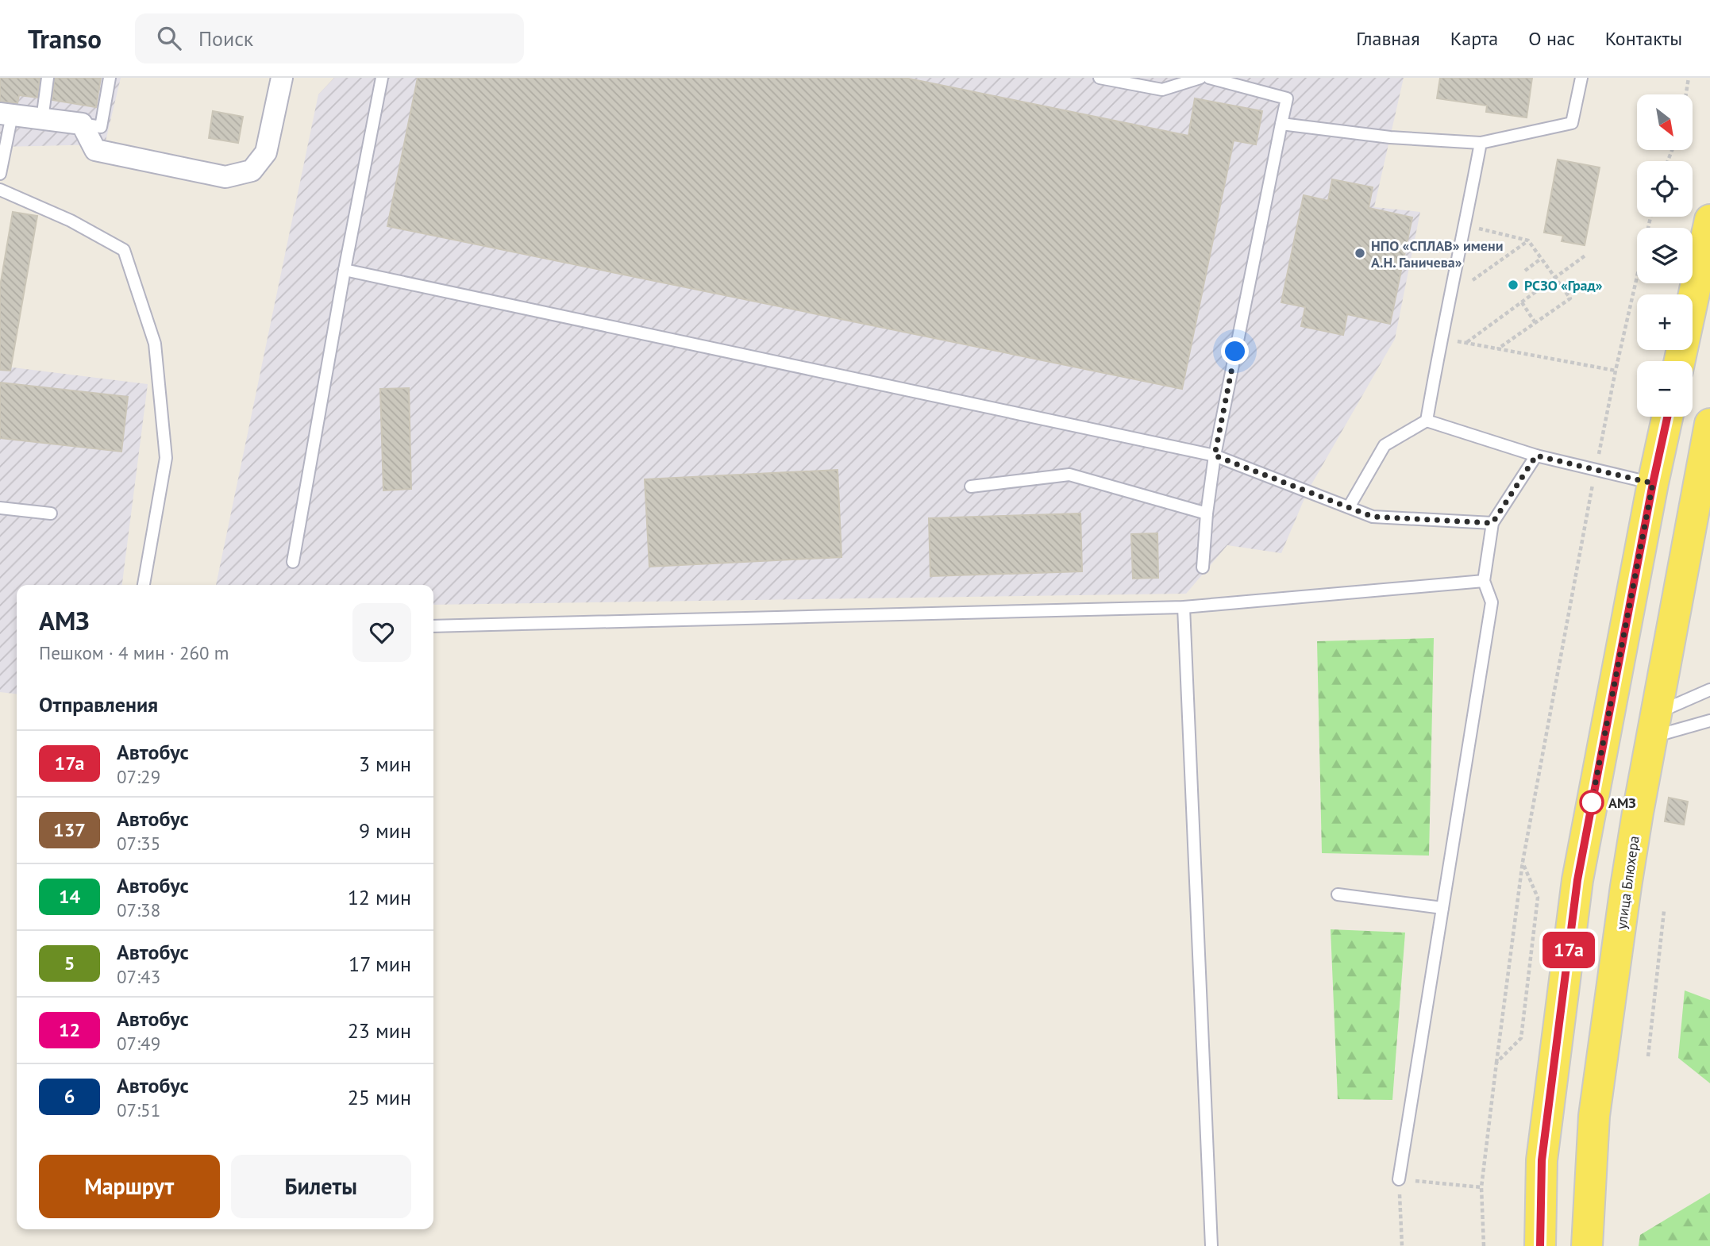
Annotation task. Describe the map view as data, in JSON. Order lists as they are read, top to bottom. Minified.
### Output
{"streets":{"main road":["улица Блюхера"]},"places":["НПО «СПЛАВ» имени А.Н. Ганичева»","РСЗО «Град»","АМЗ"],"lines":["bus line 17a"],"north":"bottom right","page":{"header":"Transo","search":"Поиск","nav":["Главная","Карта","О нас","Контакты"],"on_map":"17a","map_buttons":["+","−"],"heading":[["АМЗ","Пешком · 4 мин · 260 m"],"Отправления"],"list":[{"mark":"17a","name":"Автобус","note":"07:29","value":"3 мин"},{"mark":"137","name":"Автобус","note":"07:35","value":"9 мин"},{"mark":"14","name":"Автобус","note":"07:38","value":"12 мин"},{"mark":"5","name":"Автобус","note":"07:43","value":"17 мин"},{"mark":"12","name":"Автобус","note":"07:49","value":"23 мин"},{"mark":"6","name":"Автобус","note":"07:51","value":"25 мин"}],"buttons":["Маршрут","Билеты"]}}
